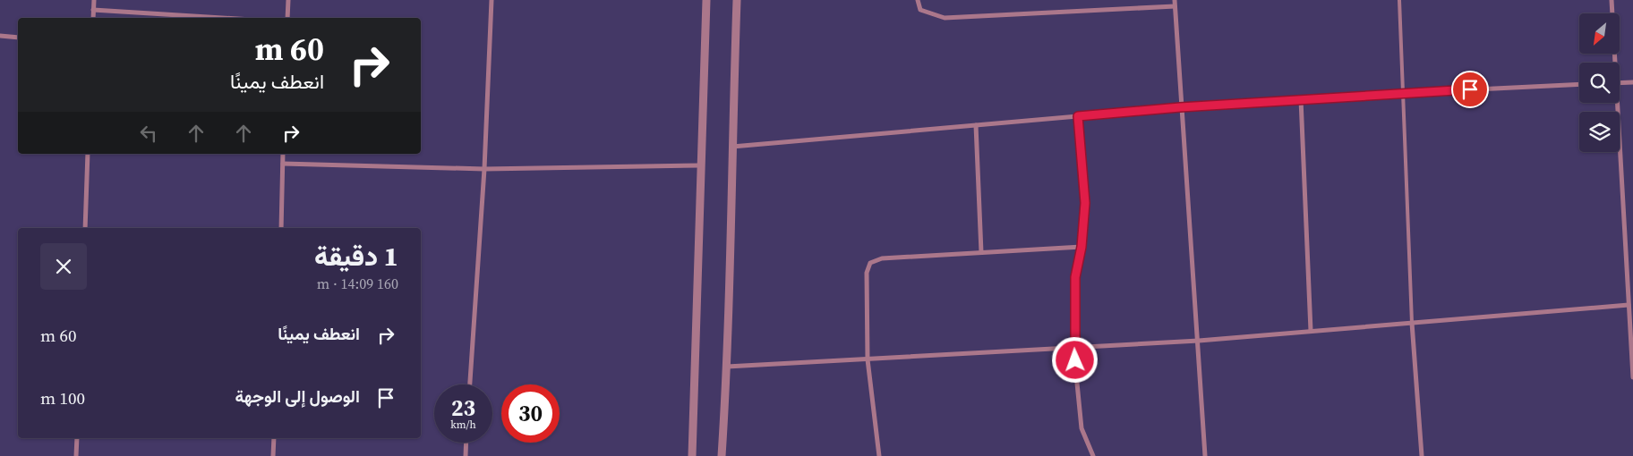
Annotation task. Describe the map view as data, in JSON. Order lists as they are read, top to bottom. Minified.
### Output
{"north":"bottom left","page":{"turn":["60 m","انعطف يمينًا"],"heading":["1 دقيقة","160 m · 14:09"],"list":[{"name":"انعطف يمينًا","value":"60 m"},{"name":"الوصول إلى الوجهة","value":"100 m"}],"speed":"23 km/h","limit":"30"}}
